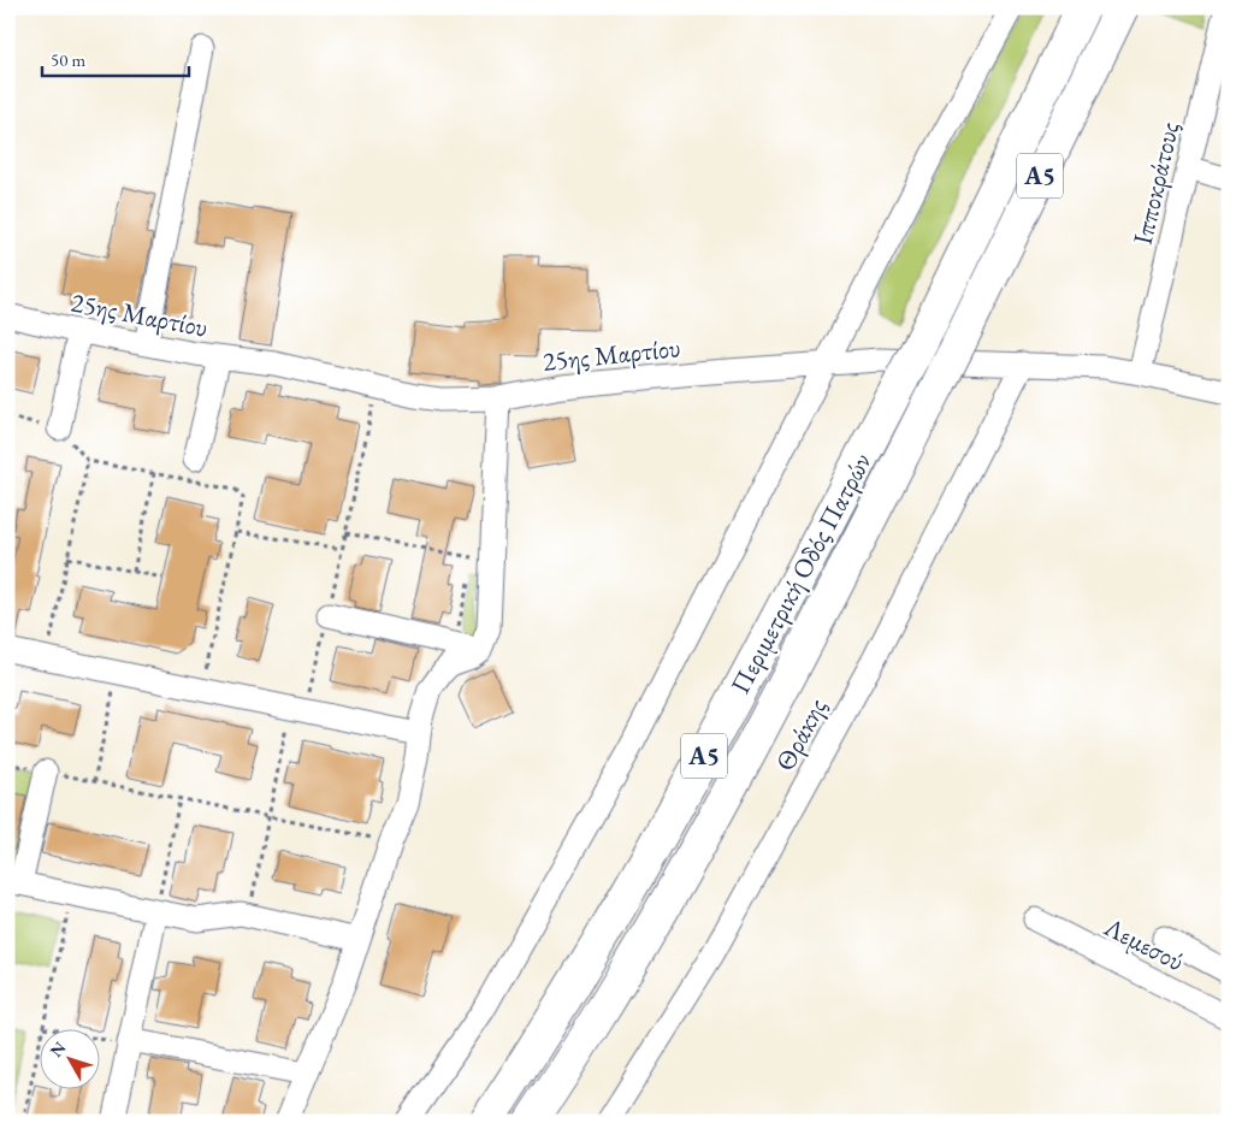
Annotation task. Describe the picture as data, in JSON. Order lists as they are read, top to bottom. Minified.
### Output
{"streets":{"highway":["Α5","Περιμετρική Οδός Πατρών"],"street":["Ιπποκράτους","25ης Μαρτίου","Θράκης","Λεμεσού"]},"crossings":[["Ιπποκράτους","25ης Μαρτίου"],["25ης Μαρτίου","Θράκης"]],"scale_bar":"50 m","north":"top left"}
